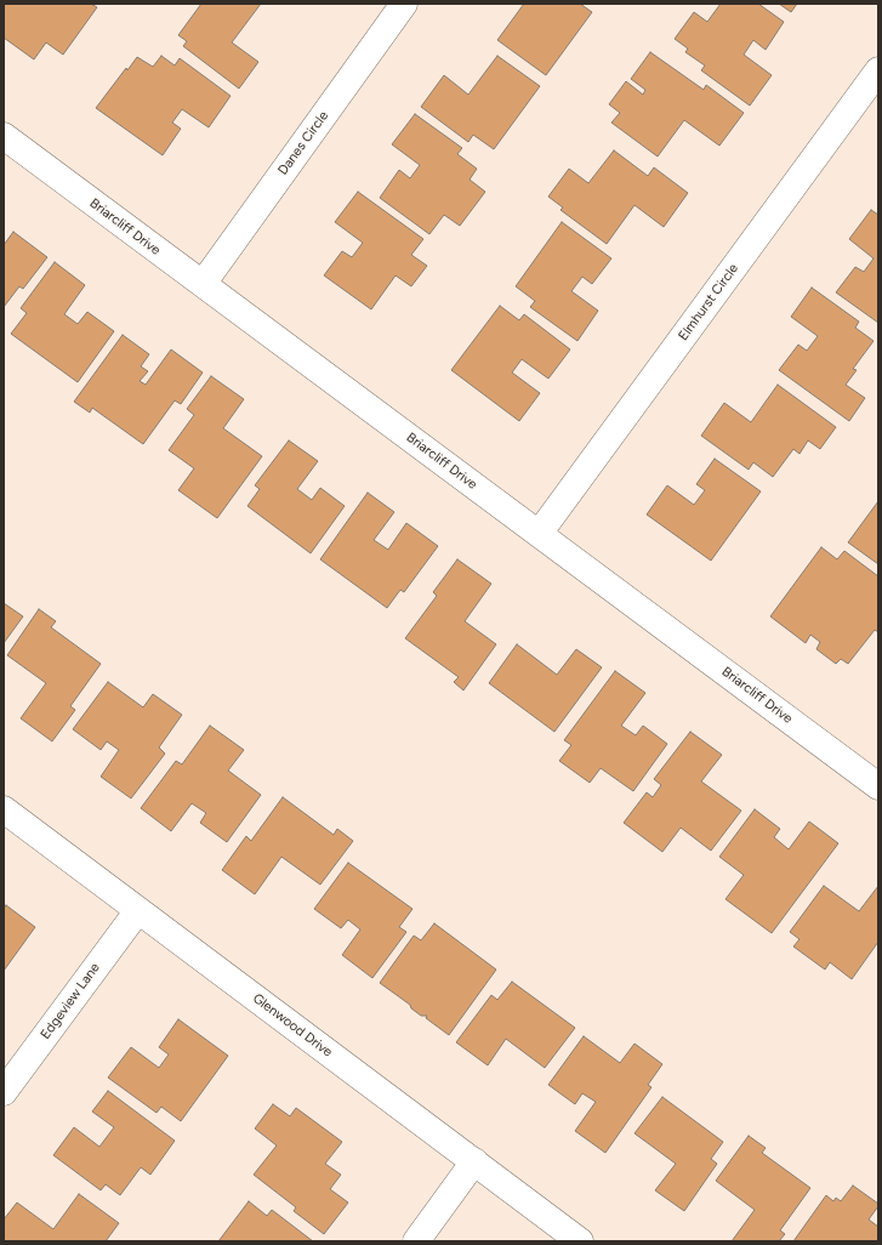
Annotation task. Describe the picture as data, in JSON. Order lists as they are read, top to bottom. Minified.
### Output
{"streets":{"street":["Danes Circle","Briarcliff Drive","Elmhurst Circle","Edgeview Lane","Glenwood Drive"]},"crossings":[["Danes Circle","Briarcliff Drive"],["Briarcliff Drive","Elmhurst Circle"],["Edgeview Lane","Glenwood Drive"]]}
